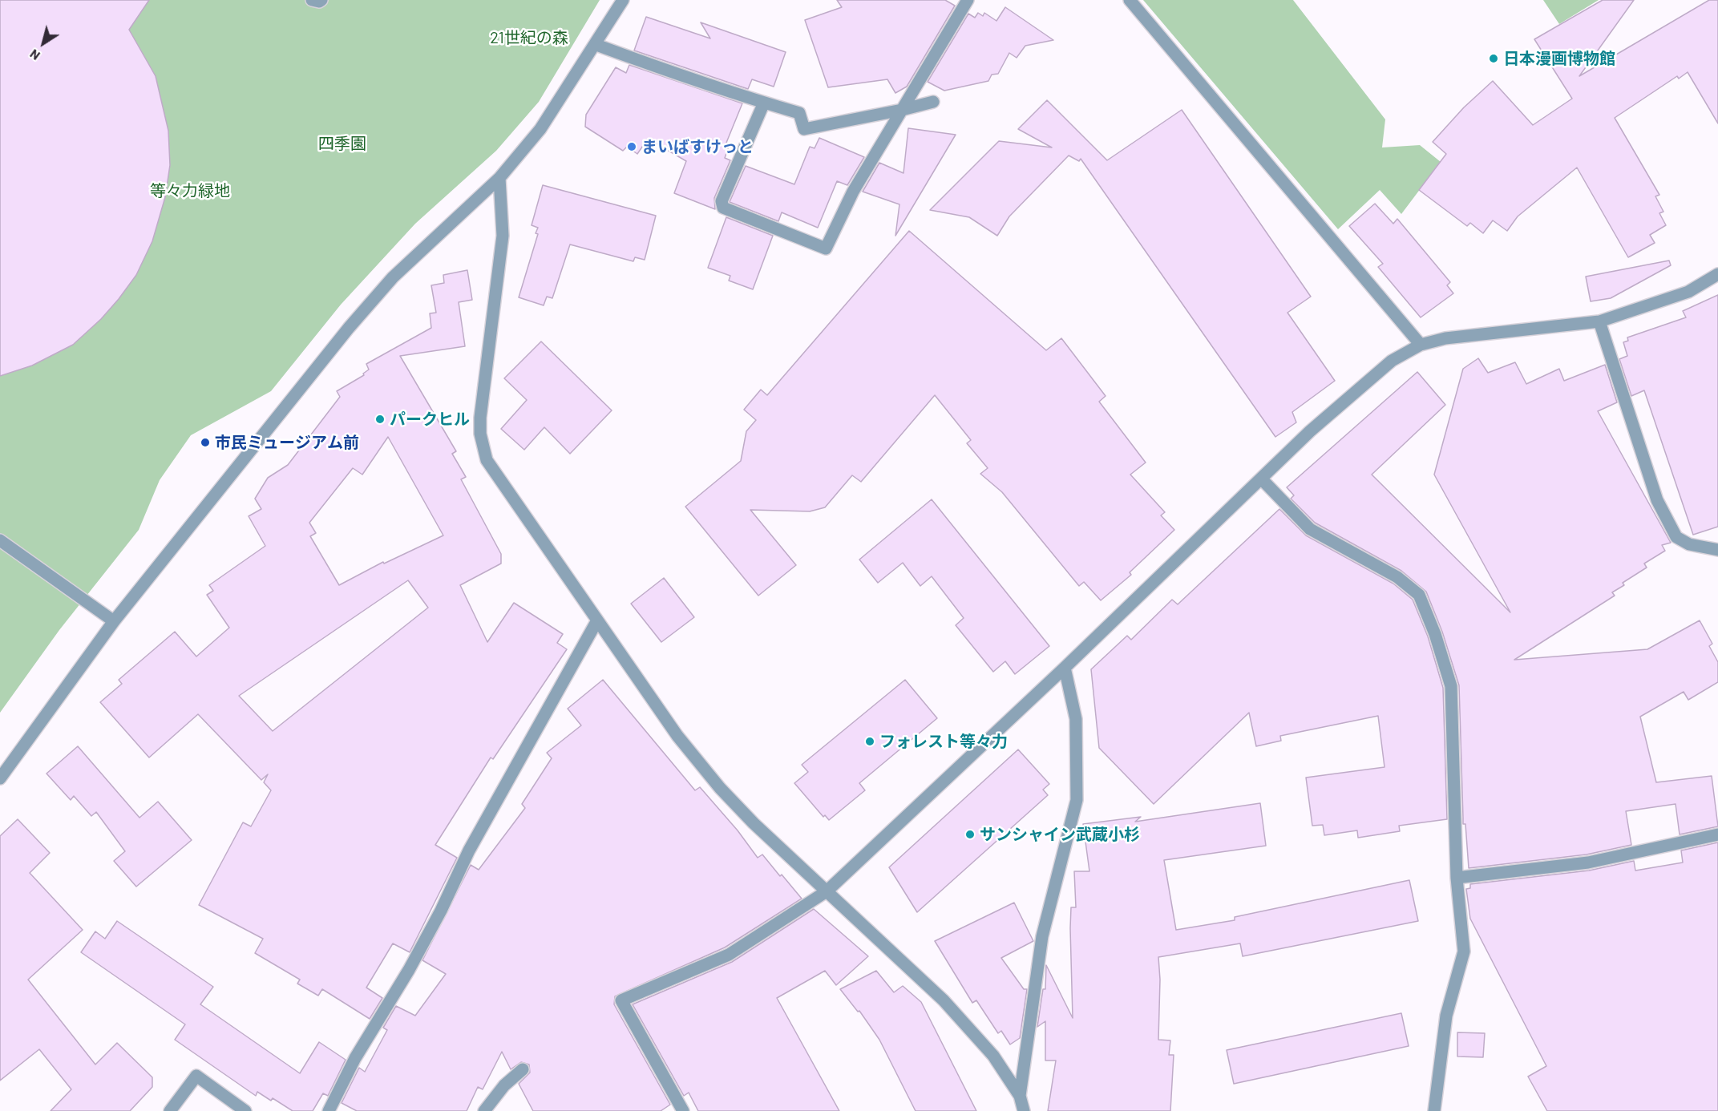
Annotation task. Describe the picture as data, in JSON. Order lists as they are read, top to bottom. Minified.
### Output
{"parks":["21世紀の森","四季園","等々力緑地"],"places":["日本漫画博物館","まいばすけっと","パークヒル","市民ミュージアム前","フォレスト等々力","サンシャイン武蔵小杉"],"north":"bottom left"}
